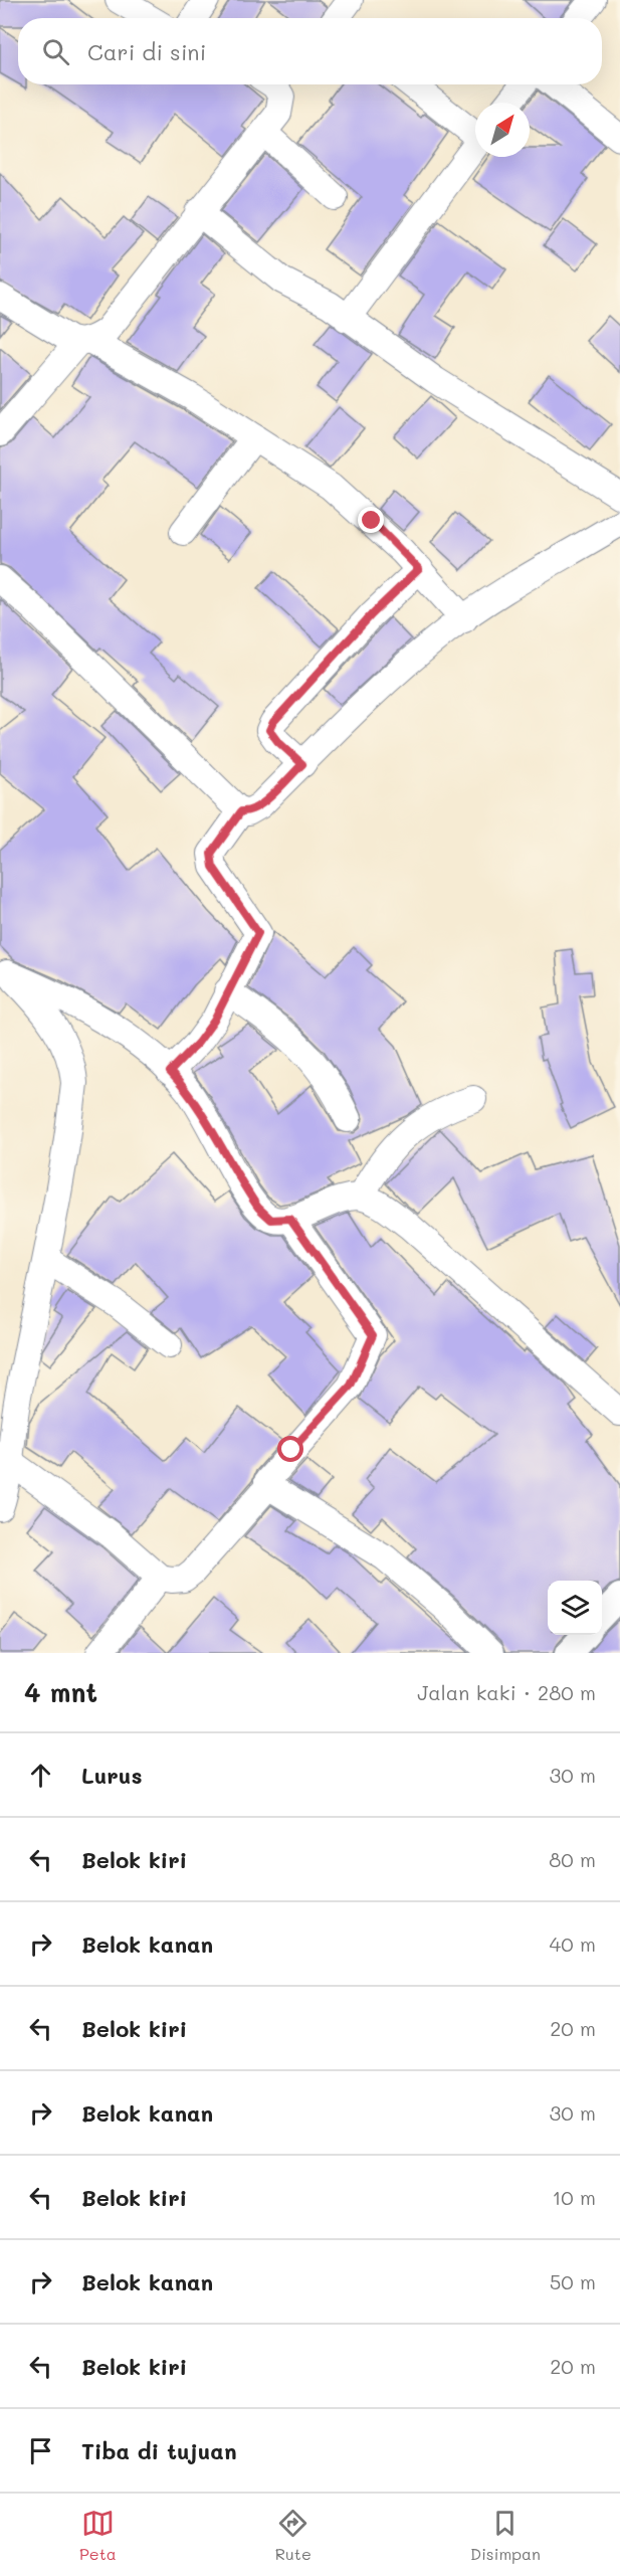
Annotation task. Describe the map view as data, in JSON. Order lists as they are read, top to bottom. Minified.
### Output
{"north":"top right","page":{"search":"Cari di sini","heading":["4 mnt","Jalan kaki · 280 m"],"list":[["Lurus","30 m"],["Belok kiri","80 m"],["Belok kanan","40 m"],["Belok kiri","20 m"],["Belok kanan","30 m"],["Belok kiri","10 m"],["Belok kanan","50 m"],["Belok kiri","20 m"],"Tiba di tujuan"],"nav":["Peta","Rute","Disimpan"]}}
